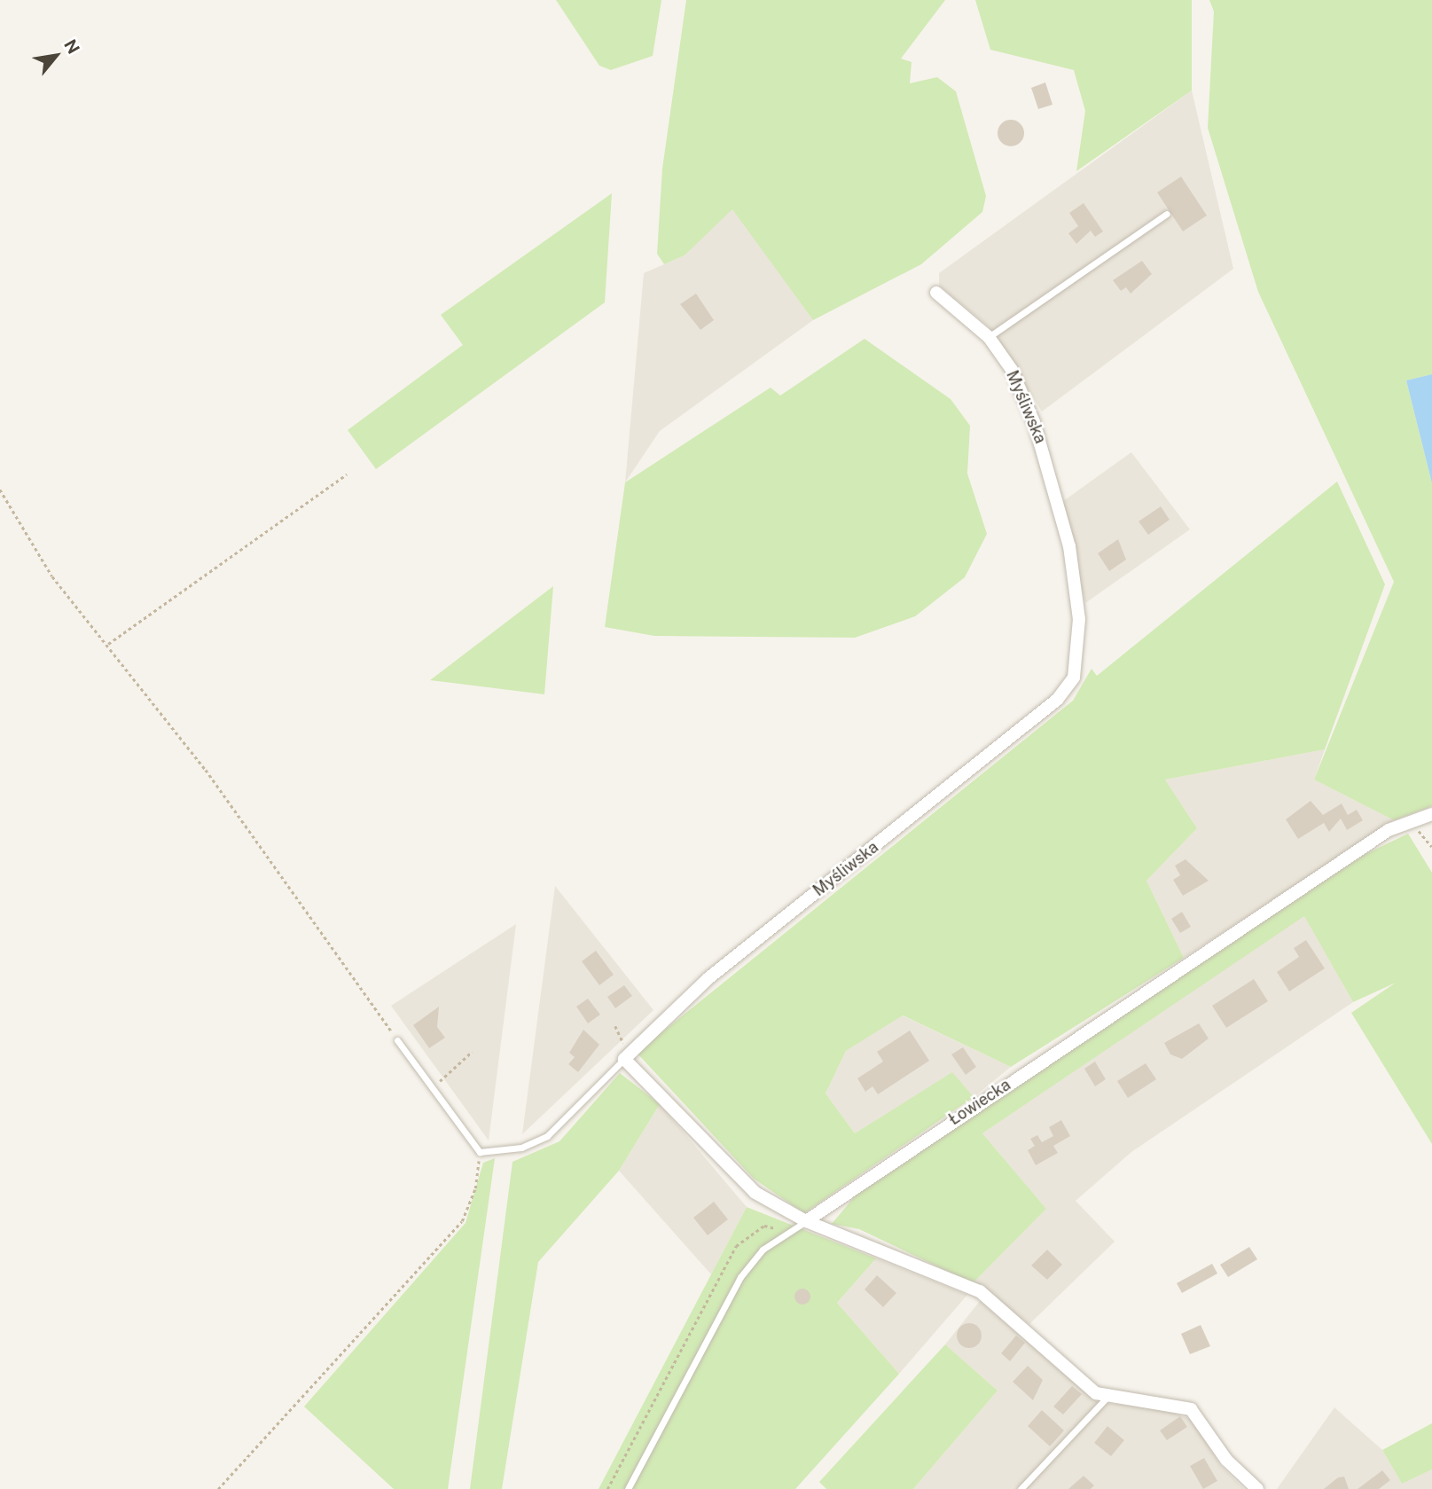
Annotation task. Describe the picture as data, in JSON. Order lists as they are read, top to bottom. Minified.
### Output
{"streets":{"street":["Myśliwska","Łowiecka"]},"north":"top right"}
